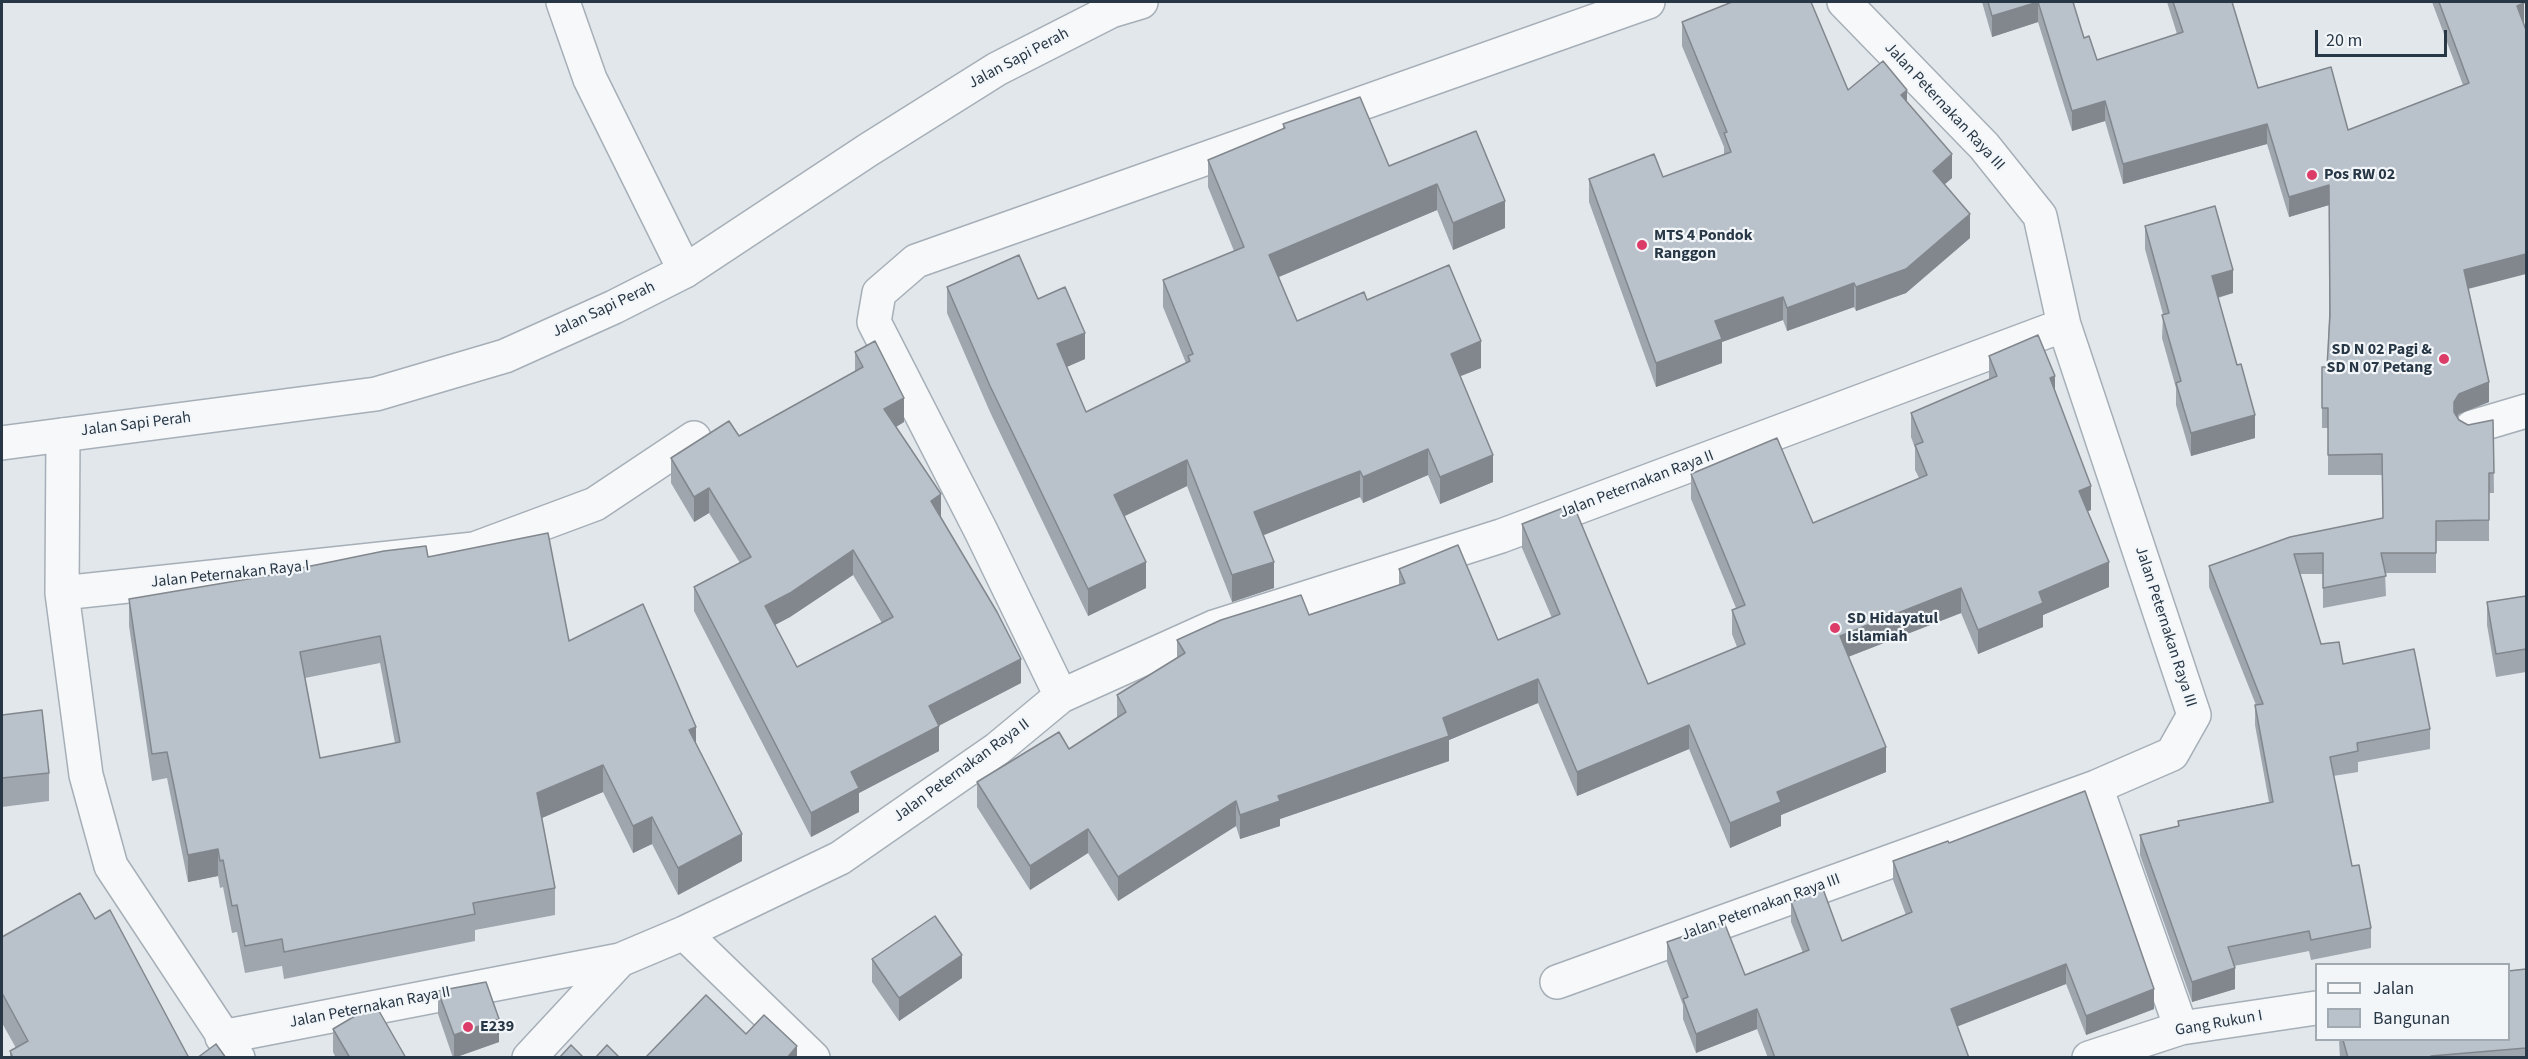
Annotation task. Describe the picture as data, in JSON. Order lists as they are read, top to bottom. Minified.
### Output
{"streets":{"street":["Jalan Sapi Perah","Jalan Peternakan Raya III","Jalan Peternakan Raya II","Jalan Peternakan Raya I","Gang Rukun I"]},"crossings":[["Jalan Sapi Perah","Jalan Peternakan Raya II"],["Jalan Peternakan Raya III","Jalan Peternakan Raya II"],["Jalan Peternakan Raya II","Jalan Peternakan Raya I"]],"places":["Pos RW 02","MTS 4 Pondok Ranggon","SD N 02 Pagi & SD N 07 Petang","SD Hidayatul Islamiah","E239"],"legend":["Jalan","Bangunan"],"scale_bar":"20 m"}
